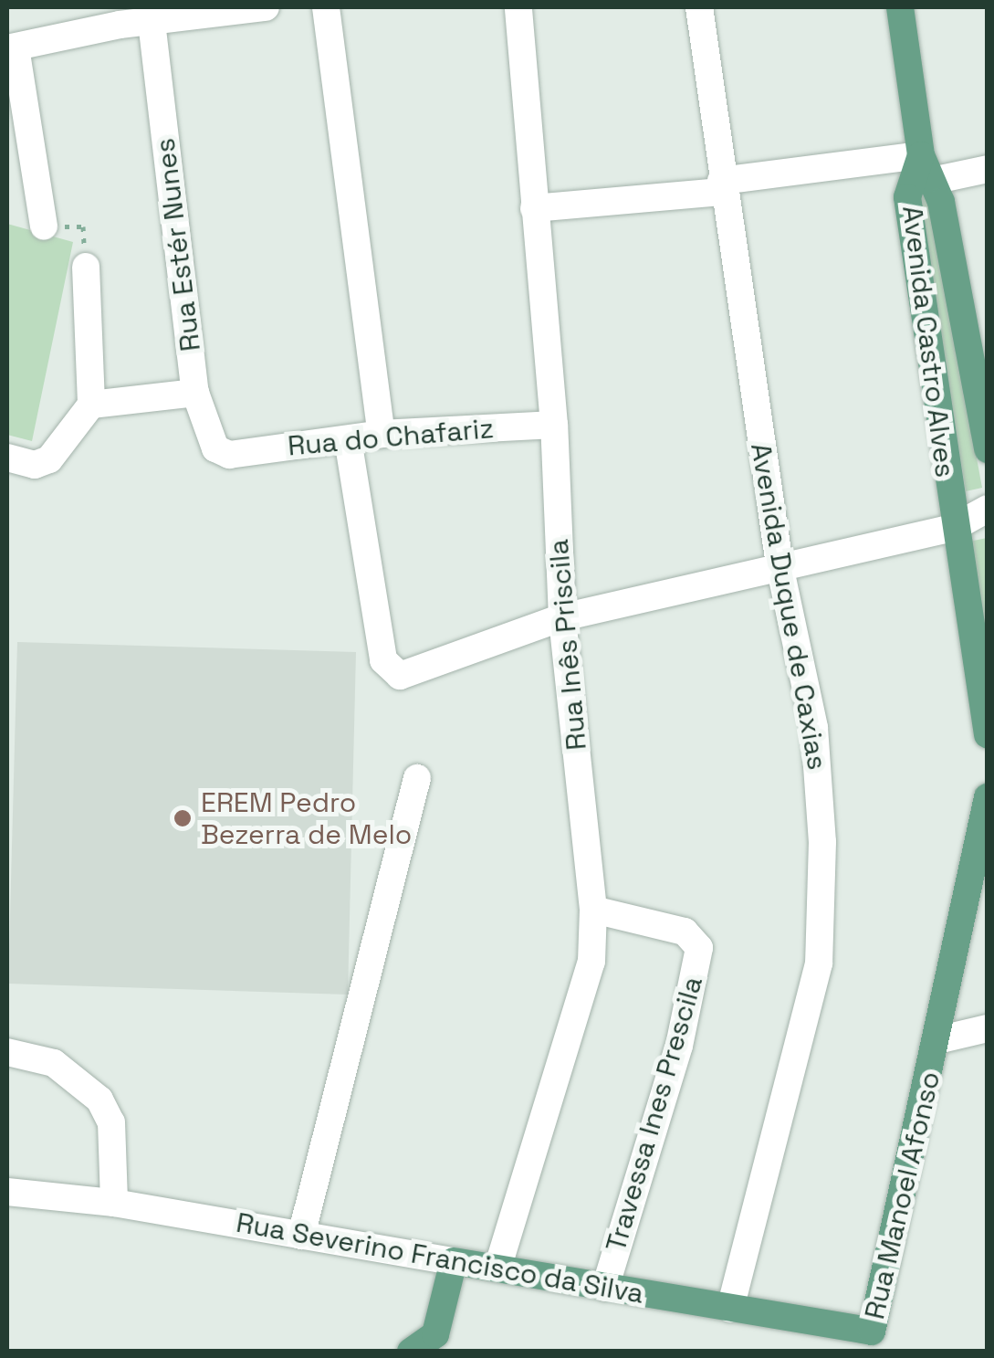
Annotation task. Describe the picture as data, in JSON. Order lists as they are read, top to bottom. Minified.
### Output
{"streets":{"main road":["Avenida Castro Alves","Rua Manoel Afonso","Rua Severino Francisco da Silva"],"street":["Rua Estér Nunes","Rua do Chafariz","Avenida Duque de Caxias","Rua Inês Priscila","Travessa Ines Prescila"]},"crossings":[["Rua Estér Nunes","Rua do Chafariz"],["Rua do Chafariz","Rua Inês Priscila"],["Avenida Duque de Caxias","Rua Severino Francisco da Silva"],["Rua Inês Priscila","Travessa Ines Prescila"],["Rua Inês Priscila","Rua Severino Francisco da Silva"],["Travessa Ines Prescila","Rua Severino Francisco da Silva"],["Rua Manoel Afonso","Rua Severino Francisco da Silva"]],"places":["EREM Pedro Bezerra de Melo"]}
